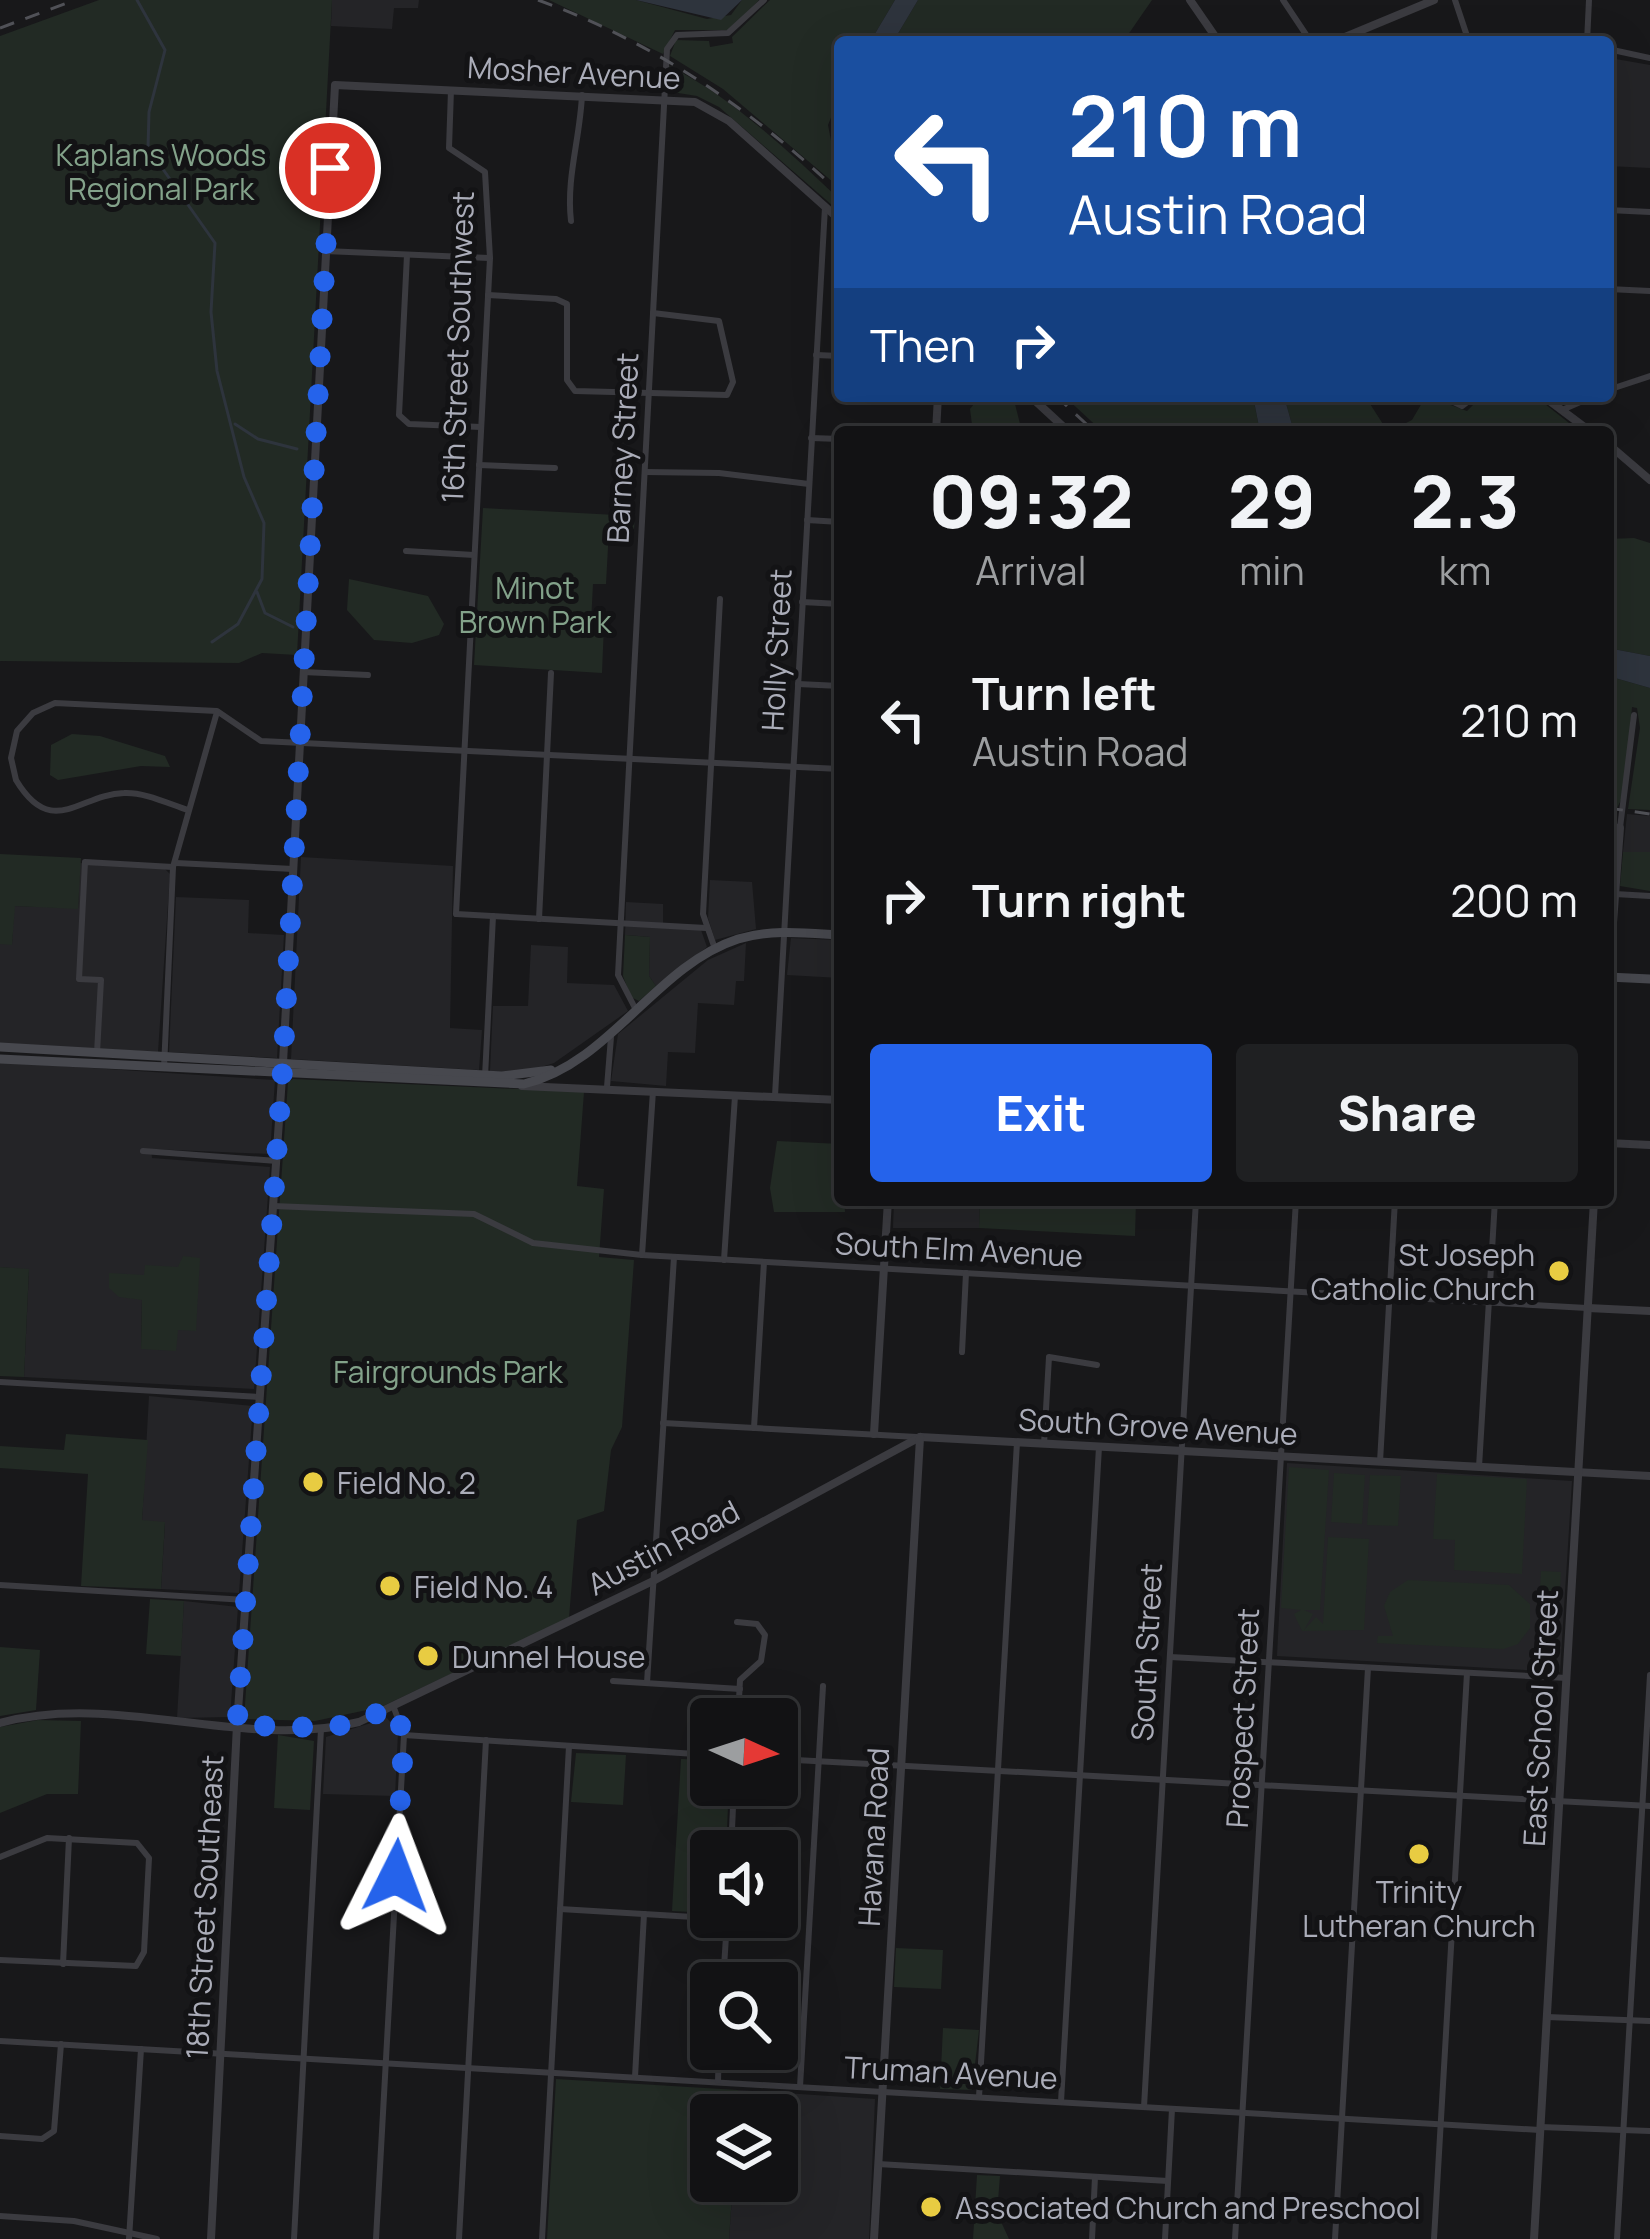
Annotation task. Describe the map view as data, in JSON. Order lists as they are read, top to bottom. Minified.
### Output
{"streets":{"street":["Mosher Avenue","16th Street Southwest","Barney Street","Holly Street","South Elm Avenue","South Grove Avenue","Austin Road","South Street","Prospect Street","East School Street","Havana Road","18th Street Southeast","Truman Avenue"]},"crossings":[["Mosher Avenue","16th Street Southwest"],["Mosher Avenue","Barney Street"],["Mosher Avenue","Holly Street"],["Mosher Avenue","18th Street Southeast"],["South Elm Avenue","South Street"],["South Elm Avenue","Prospect Street"],["South Elm Avenue","East School Street"],["South Elm Avenue","18th Street Southeast"],["South Grove Avenue","Austin Road"],["South Grove Avenue","South Street"],["South Grove Avenue","Prospect Street"],["South Grove Avenue","East School Street"],["South Grove Avenue","Havana Road"],["Austin Road","Havana Road"],["Austin Road","18th Street Southeast"],["South Street","Truman Avenue"],["Prospect Street","Truman Avenue"],["East School Street","Truman Avenue"],["Havana Road","Truman Avenue"],["18th Street Southeast","Truman Avenue"]],"parks":["Kaplans Woods Regional Park","Minot Brown Park","Fairgrounds Park"],"places":["St Joseph Catholic Church","Field No. 2","Field No. 4","Dunnel House","Trinity Lutheran Church","Associated Church and Preschool"],"north":"right","page":{"turn":["210 m","Austin Road"],"then":"Then","eta":["09:32","Arrival","29","min","2.3","km"],"list":[{"name":"Turn left","note":"Austin Road","value":"210 m"},{"name":"Turn right","value":"200 m"}],"buttons":["Exit","Share"]}}
